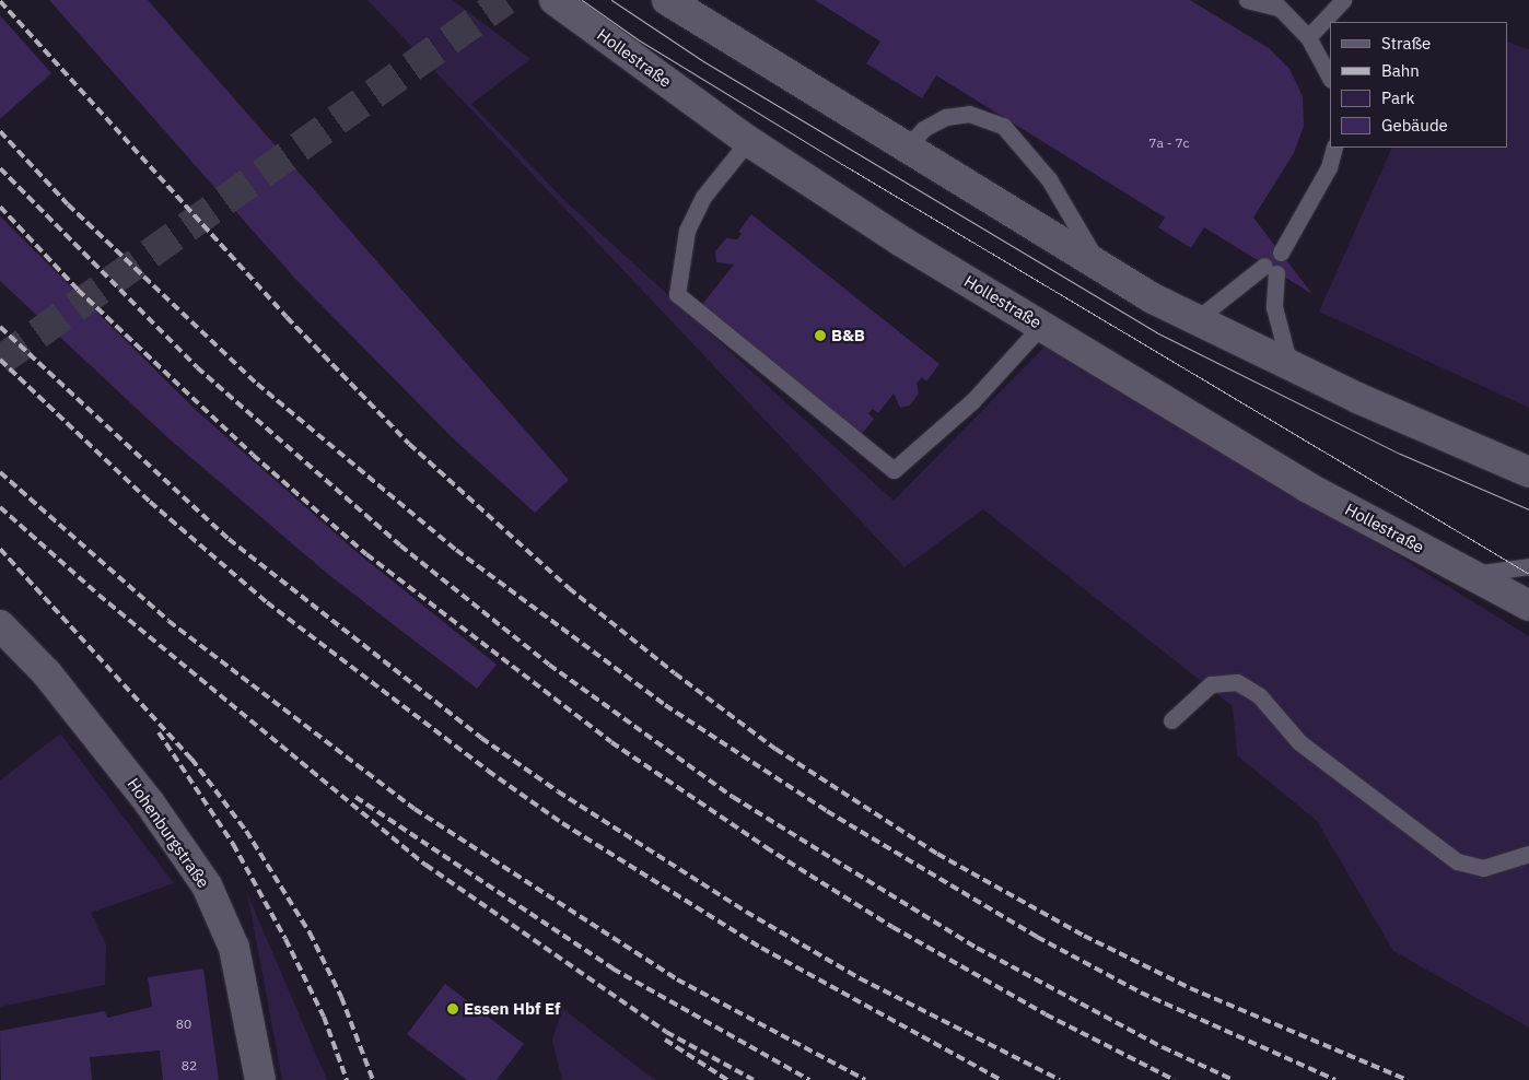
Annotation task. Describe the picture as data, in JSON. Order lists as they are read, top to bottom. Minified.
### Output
{"streets":{"main road":["Hollestraße","Hohenburgstraße"]},"places":["B&B","Essen Hbf Ef"],"house_numbers":["7a - 7c","80","82"],"legend":["Straße","Bahn","Park","Gebäude"]}
